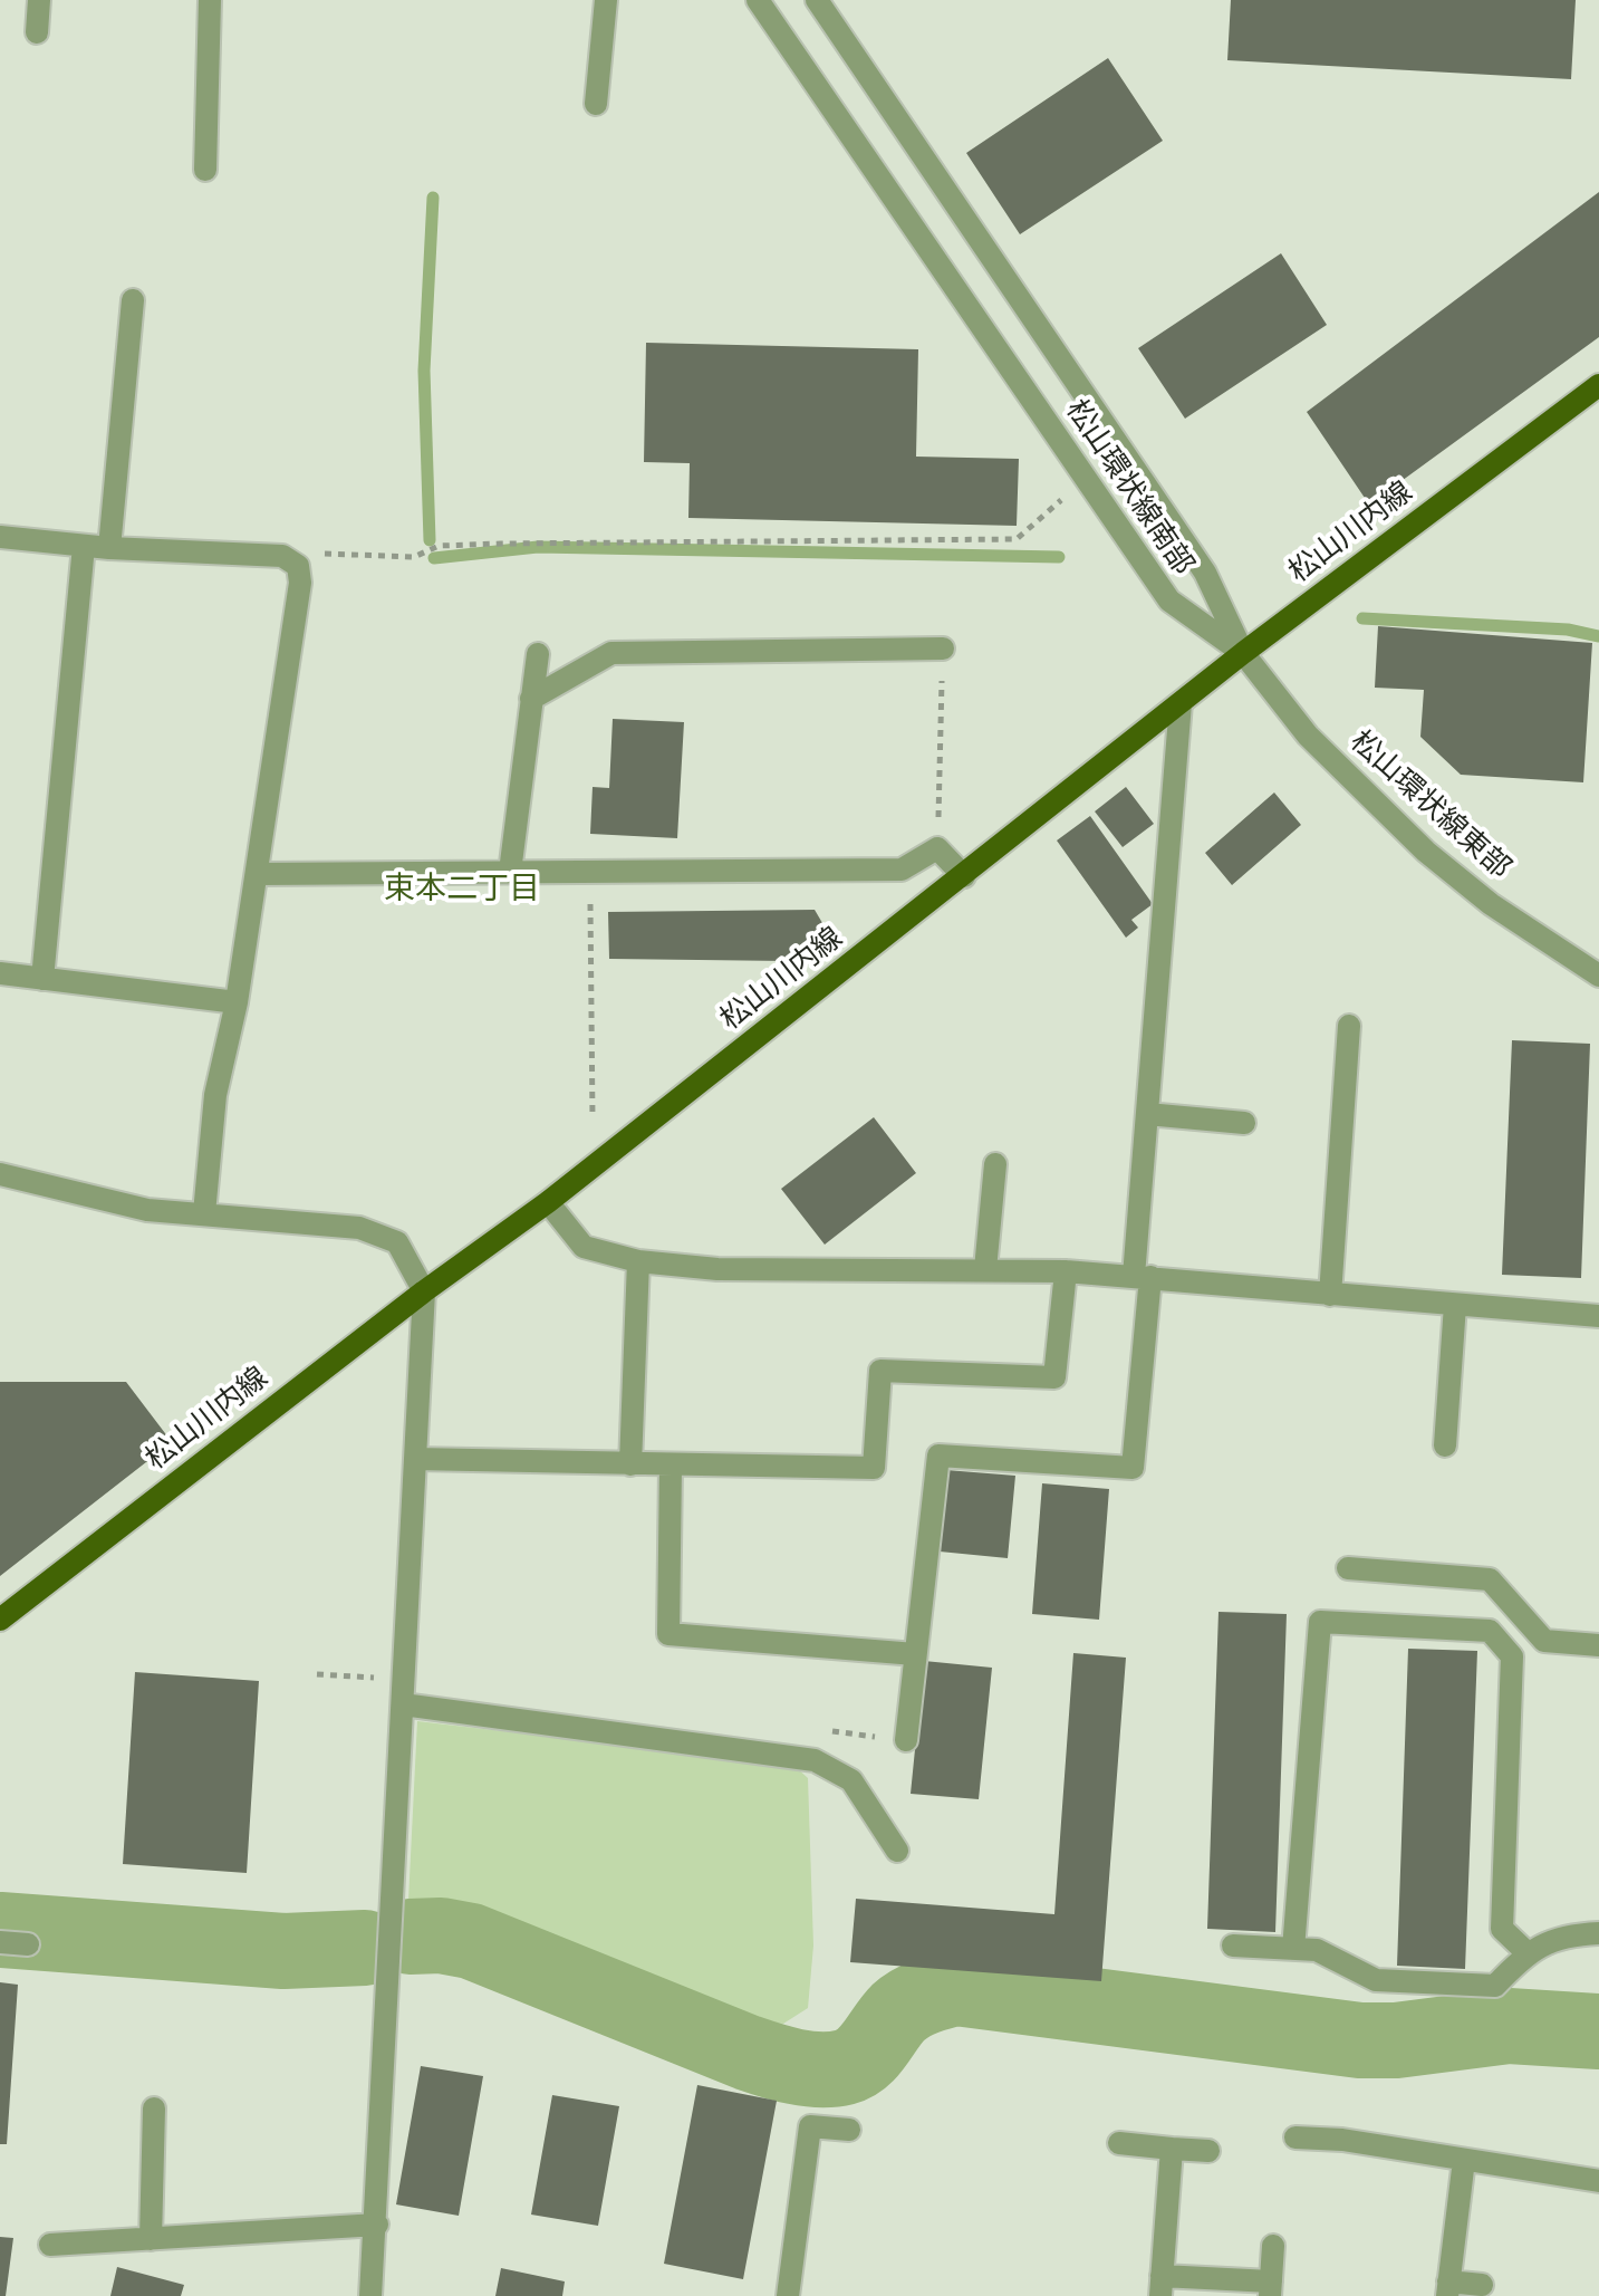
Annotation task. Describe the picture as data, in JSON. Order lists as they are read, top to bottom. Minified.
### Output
{"streets":{"main road":["松山川内線"],"street":["松山環状線南部","松山環状線東部"]},"crossings":[["松山環状線南部","松山川内線"],["松山環状線南部","松山環状線東部"],["松山川内線","松山環状線東部"]],"districts":["束本二丁目"]}
